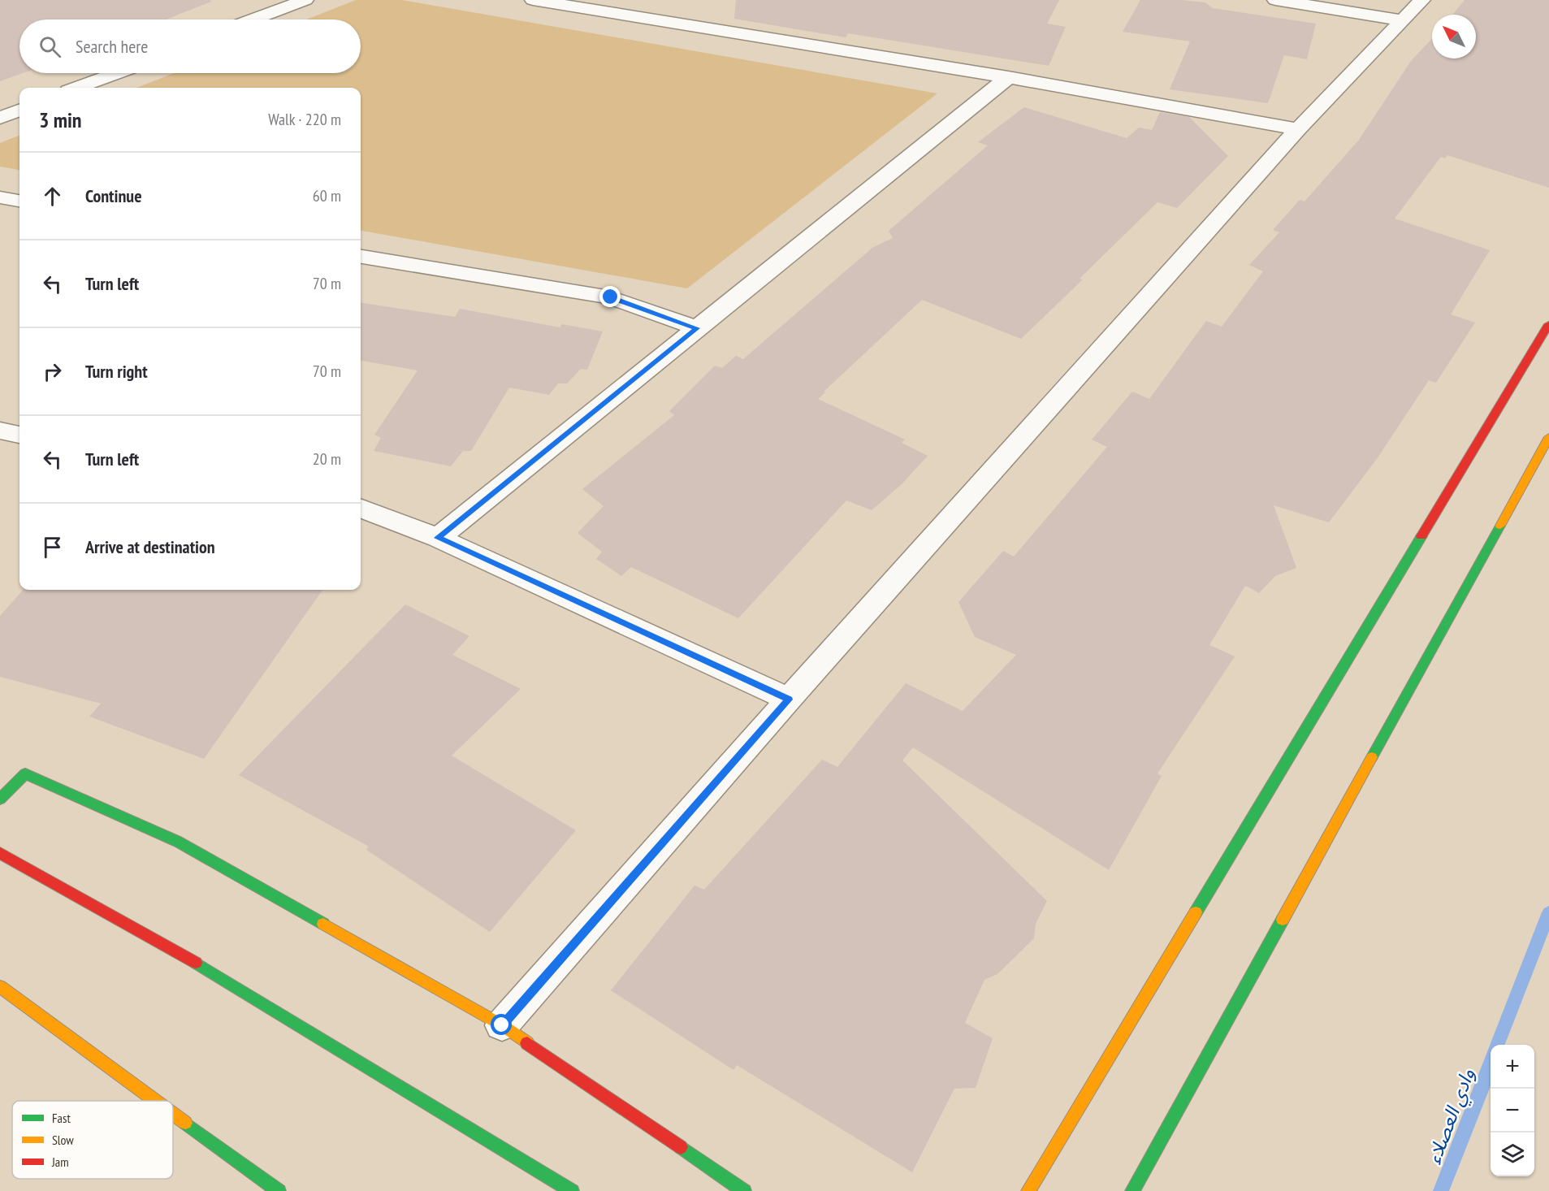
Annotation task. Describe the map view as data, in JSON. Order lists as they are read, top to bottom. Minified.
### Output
{"water":["وادي العصلاء"],"legend":["Fast","Slow","Jam"],"north":"top left","page":{"search":"Search here","heading":["3 min","Walk · 220 m"],"list":[["Continue","60 m"],["Turn left","70 m"],["Turn right","70 m"],["Turn left","20 m"],"Arrive at destination"],"map_buttons":["+","−"]}}
